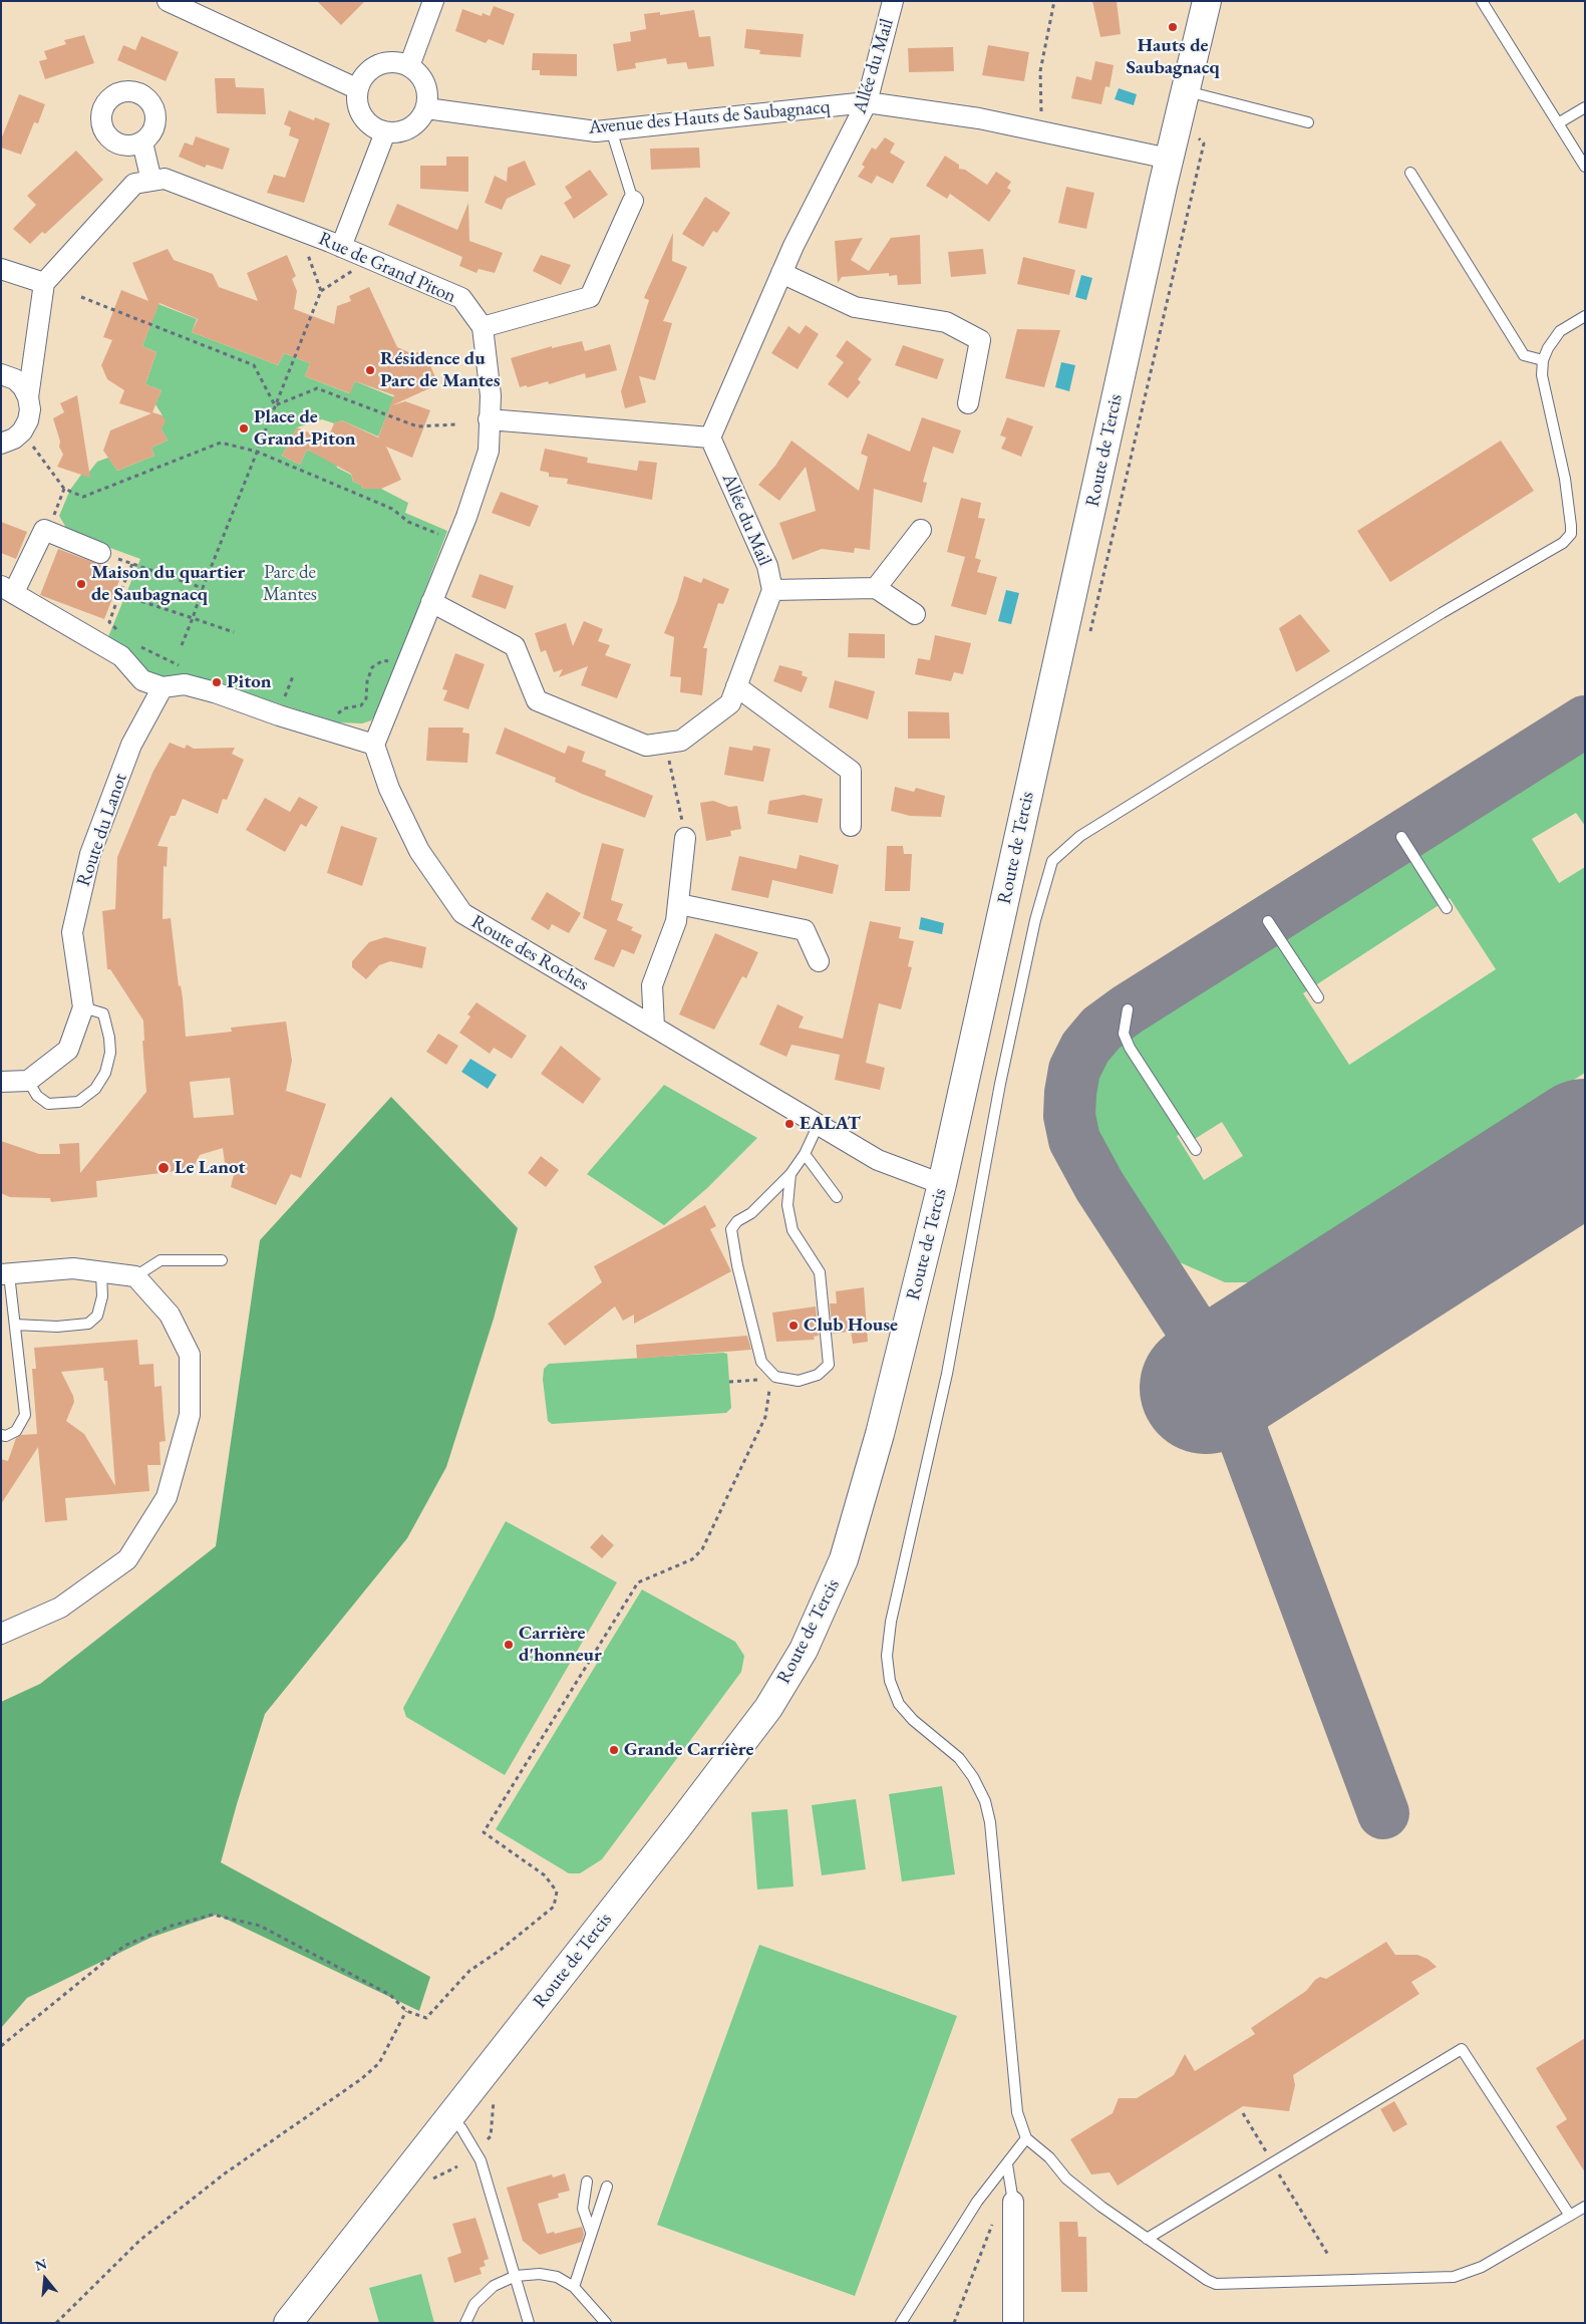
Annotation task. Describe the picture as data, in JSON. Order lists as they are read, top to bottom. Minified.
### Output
{"streets":{"main road":["Route de Tercis"],"street":["Allée du Mail","Avenue des Hauts de Saubagnacq","Rue de Grand Piton","Route du Lanot","Route des Roches"]},"crossings":[["Allée du Mail","Avenue des Hauts de Saubagnacq"],["Allée du Mail","Rue de Grand Piton"],["Avenue des Hauts de Saubagnacq","Route de Tercis"],["Rue de Grand Piton","Route des Roches"],["Route de Tercis","Route des Roches"]],"parks":["Parc de Mantes"],"places":["Hauts de Saubagnacq","Résidence du Parc de Mantes","Place de Grand-Piton","Maison du quartier de Saubagnacq","Piton","EALAT","Le Lanot","Club House","Carrière d'honneur","Grande Carrière"],"north":"top"}
